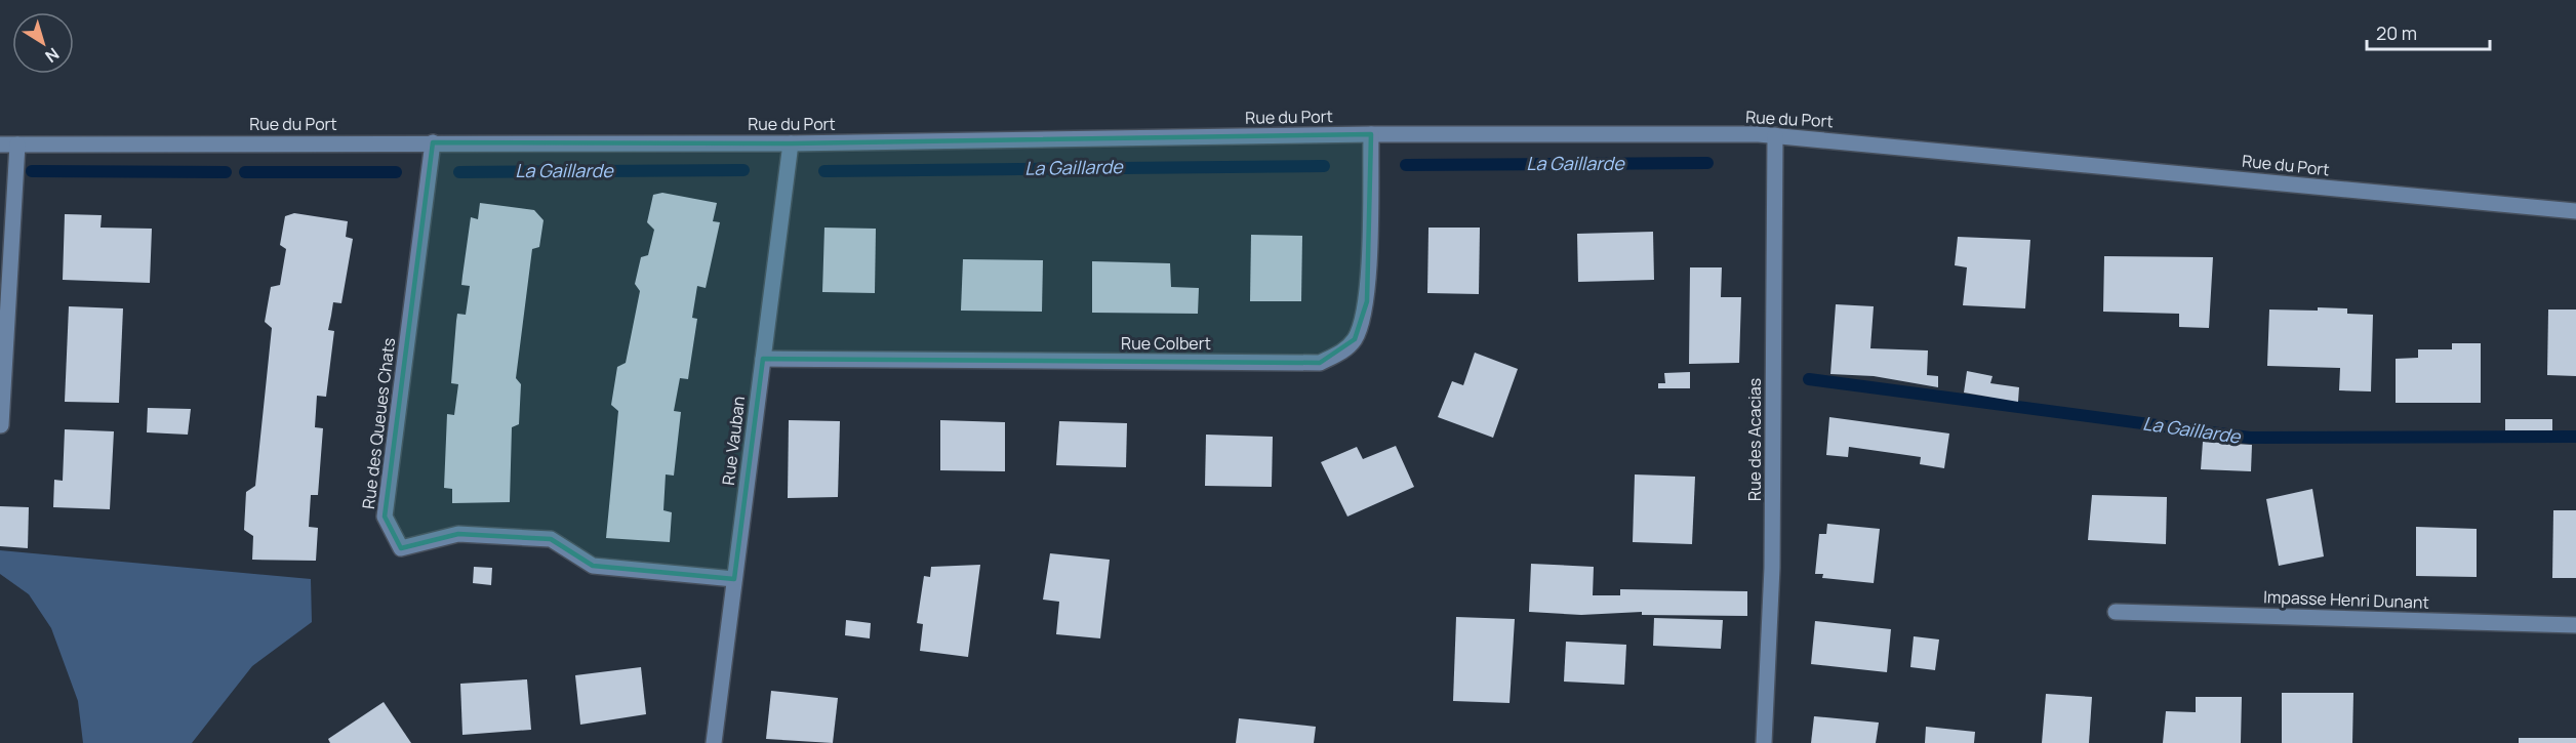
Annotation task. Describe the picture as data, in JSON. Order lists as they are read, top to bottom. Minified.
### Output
{"streets":{"street":["Rue du Port","Rue Colbert","Rue des Queues Chats","Rue des Acacias","Rue Vauban","Impasse Henri Dunant"]},"crossings":[["Rue du Port","Rue Colbert"],["Rue du Port","Rue des Queues Chats"],["Rue du Port","Rue des Acacias"],["Rue du Port","Rue Vauban"],["Rue Colbert","Rue Vauban"],["Rue des Queues Chats","Rue Vauban"]],"water":["La Gaillarde"],"scale_bar":"20 m","north":"bottom right"}
